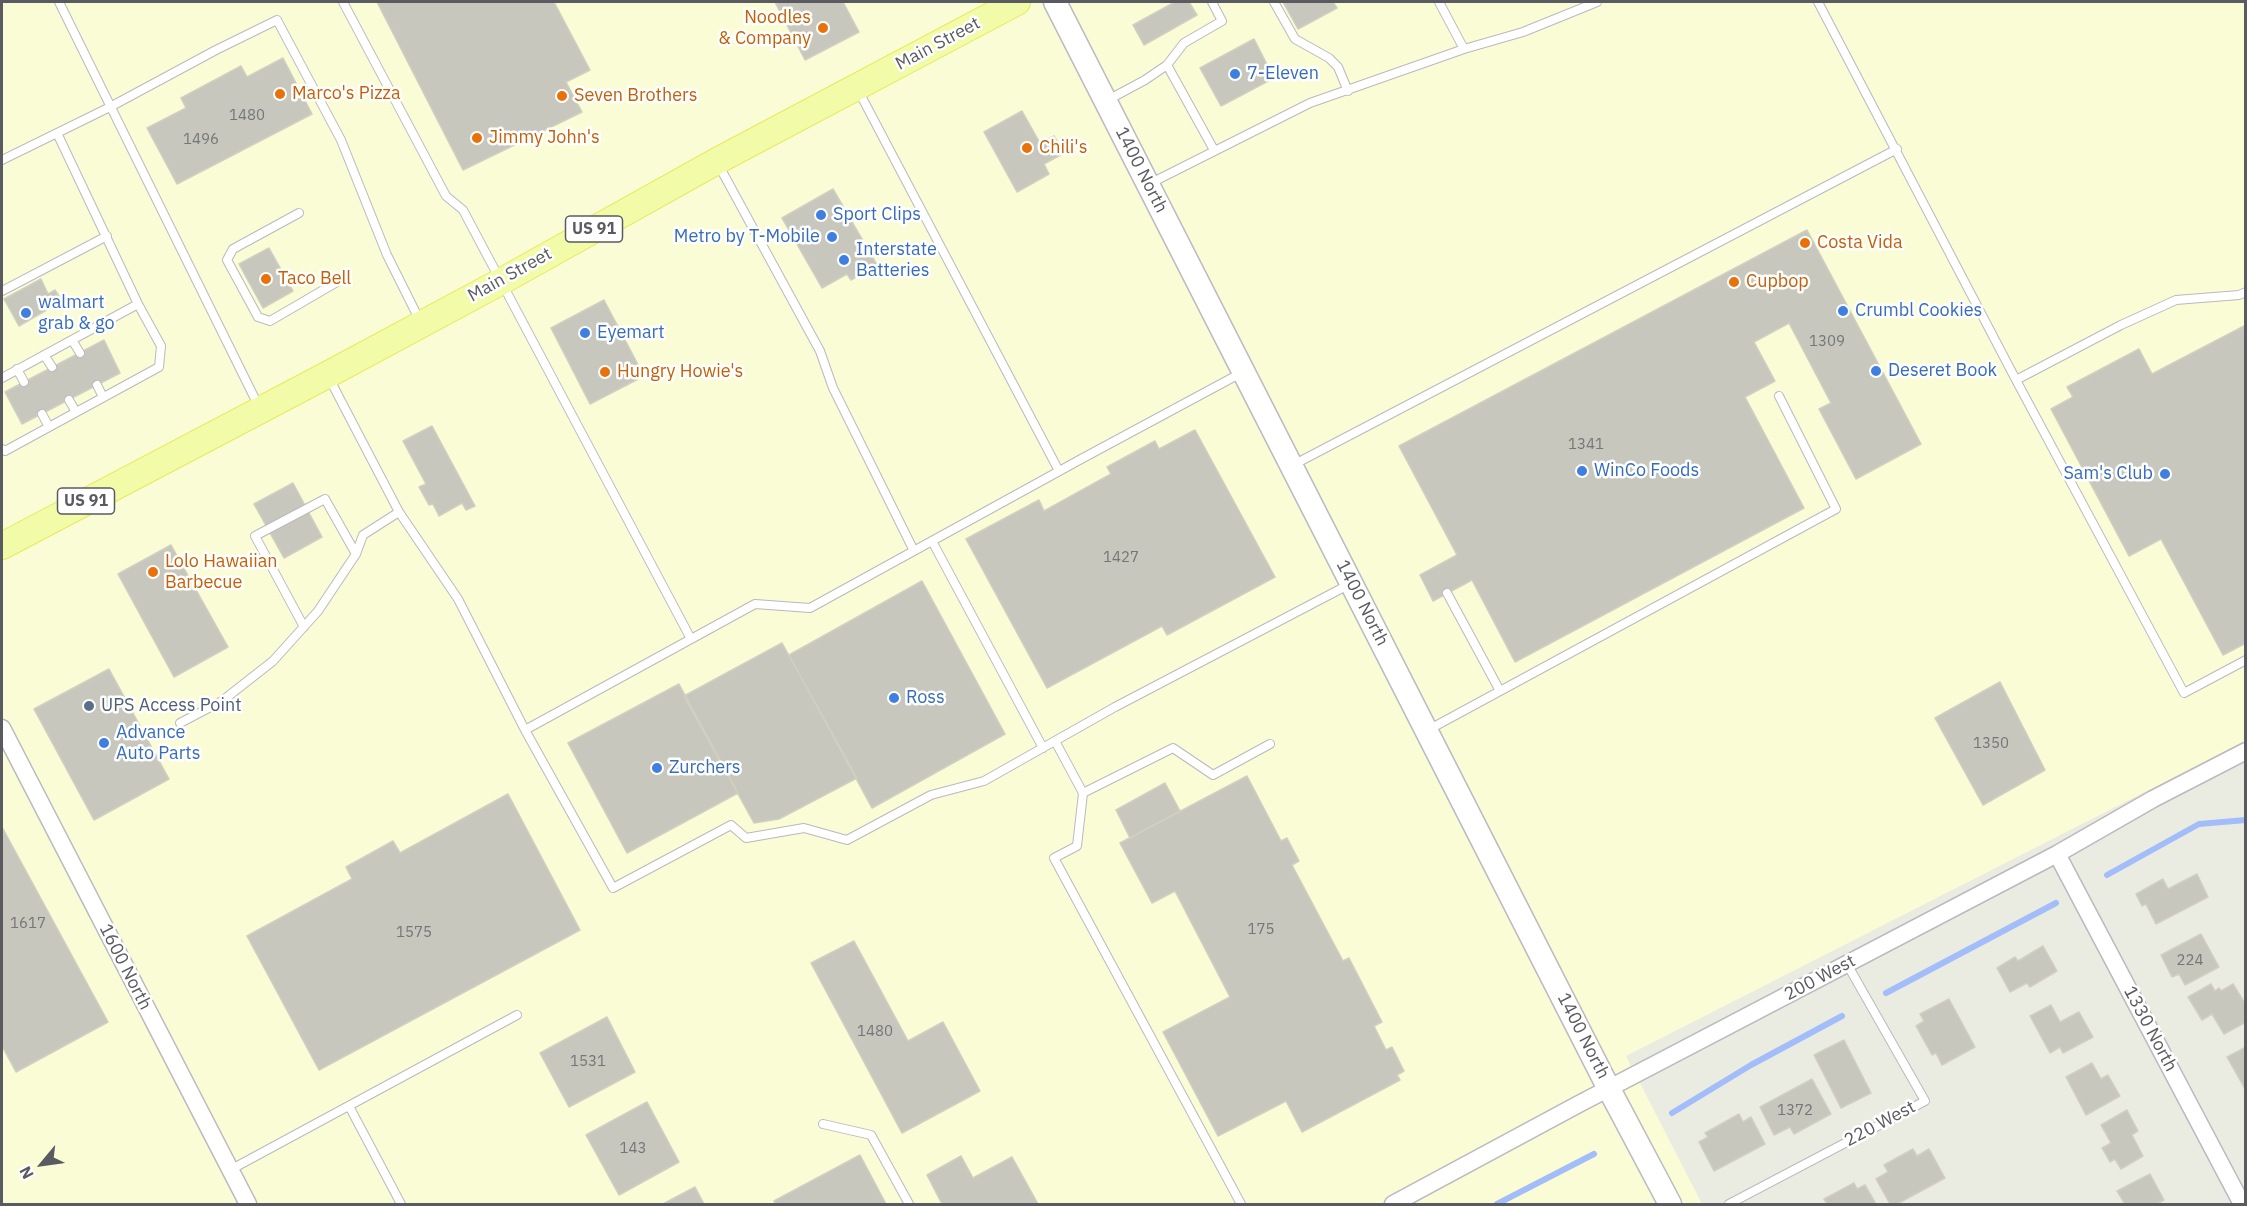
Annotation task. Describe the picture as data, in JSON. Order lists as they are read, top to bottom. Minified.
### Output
{"streets":{"main road":["Main Street","1400 North","US 91"],"street":["1600 North","200 West","1330 North"],"lane":["220 West"]},"crossings":[["1400 North","200 West"],["200 West","1330 North"],["200 West","220 West"]],"places":["Noodles & Company","7-Eleven","Marco's Pizza","Seven Brothers","Jimmy John's","Chili's","Sport Clips","Metro by T-Mobile","Costa Vida","Interstate Batteries","Taco Bell","Cupbop","Crumbl Cookies","walmart grab & go","Eyemart","Deseret Book","Hungry Howie's","WinCo Foods","Sam's Club","Lolo Hawaiian Barbecue","Ross","UPS Access Point","Advance Auto Parts","Zurchers"],"house_numbers":["1480","1496","1309","1341","1427","1350","1617","175","1575","224","1480","1531","1372","143"],"north":"bottom left"}
